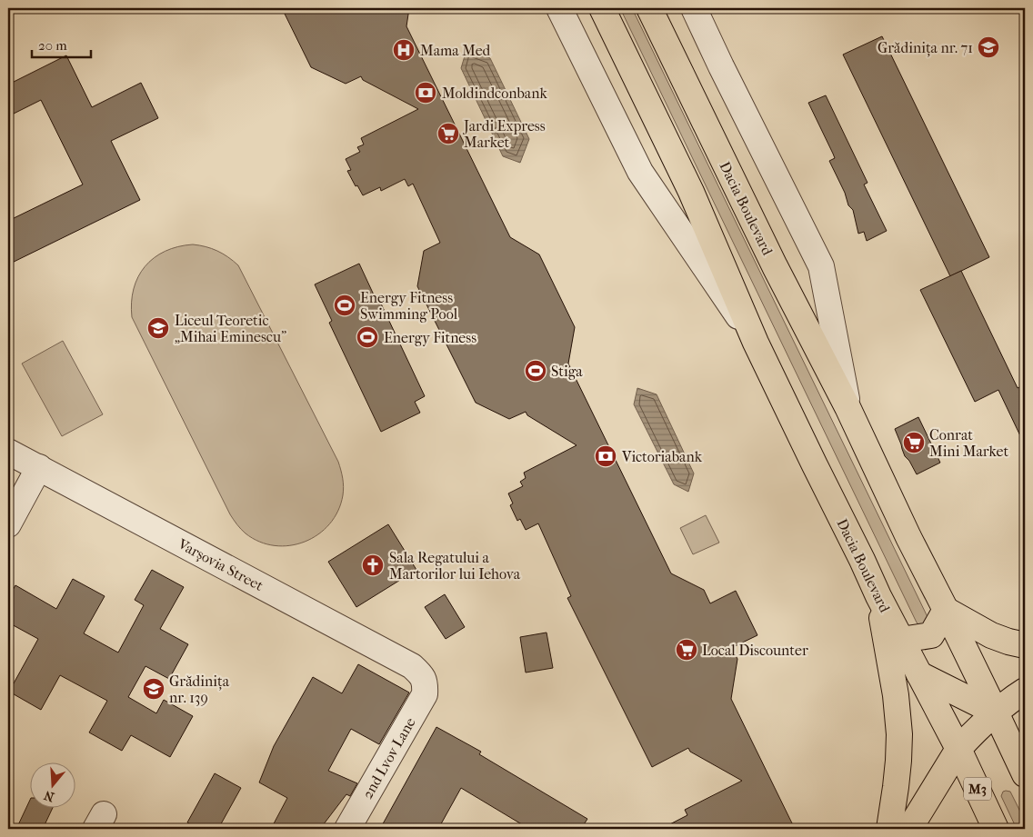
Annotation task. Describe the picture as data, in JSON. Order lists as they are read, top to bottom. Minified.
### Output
{"streets":{"main road":["Dacia Boulevard","M3"],"street":["Varșovia Street","2nd Lvov Lane"]},"crossings":[["Varșovia Street","2nd Lvov Lane"]],"places":{"school or university":["Grădinița nr. 71","Liceul Teoretic „Mihai Eminescu”","Grădinița nr. 139"],"hospital":["Mama Med"],"bank":["Moldindconbank","Victoriabank"],"supermarket":["Jardi Express Market","Conrat Mini Market","Local Discounter"],"sports":["Energy Fitness Swimming Pool","Energy Fitness","Stiga"],"church":["Sala Regatului a Martorilor lui Iehova"]},"scale_bar":"20 m","north":"bottom"}
